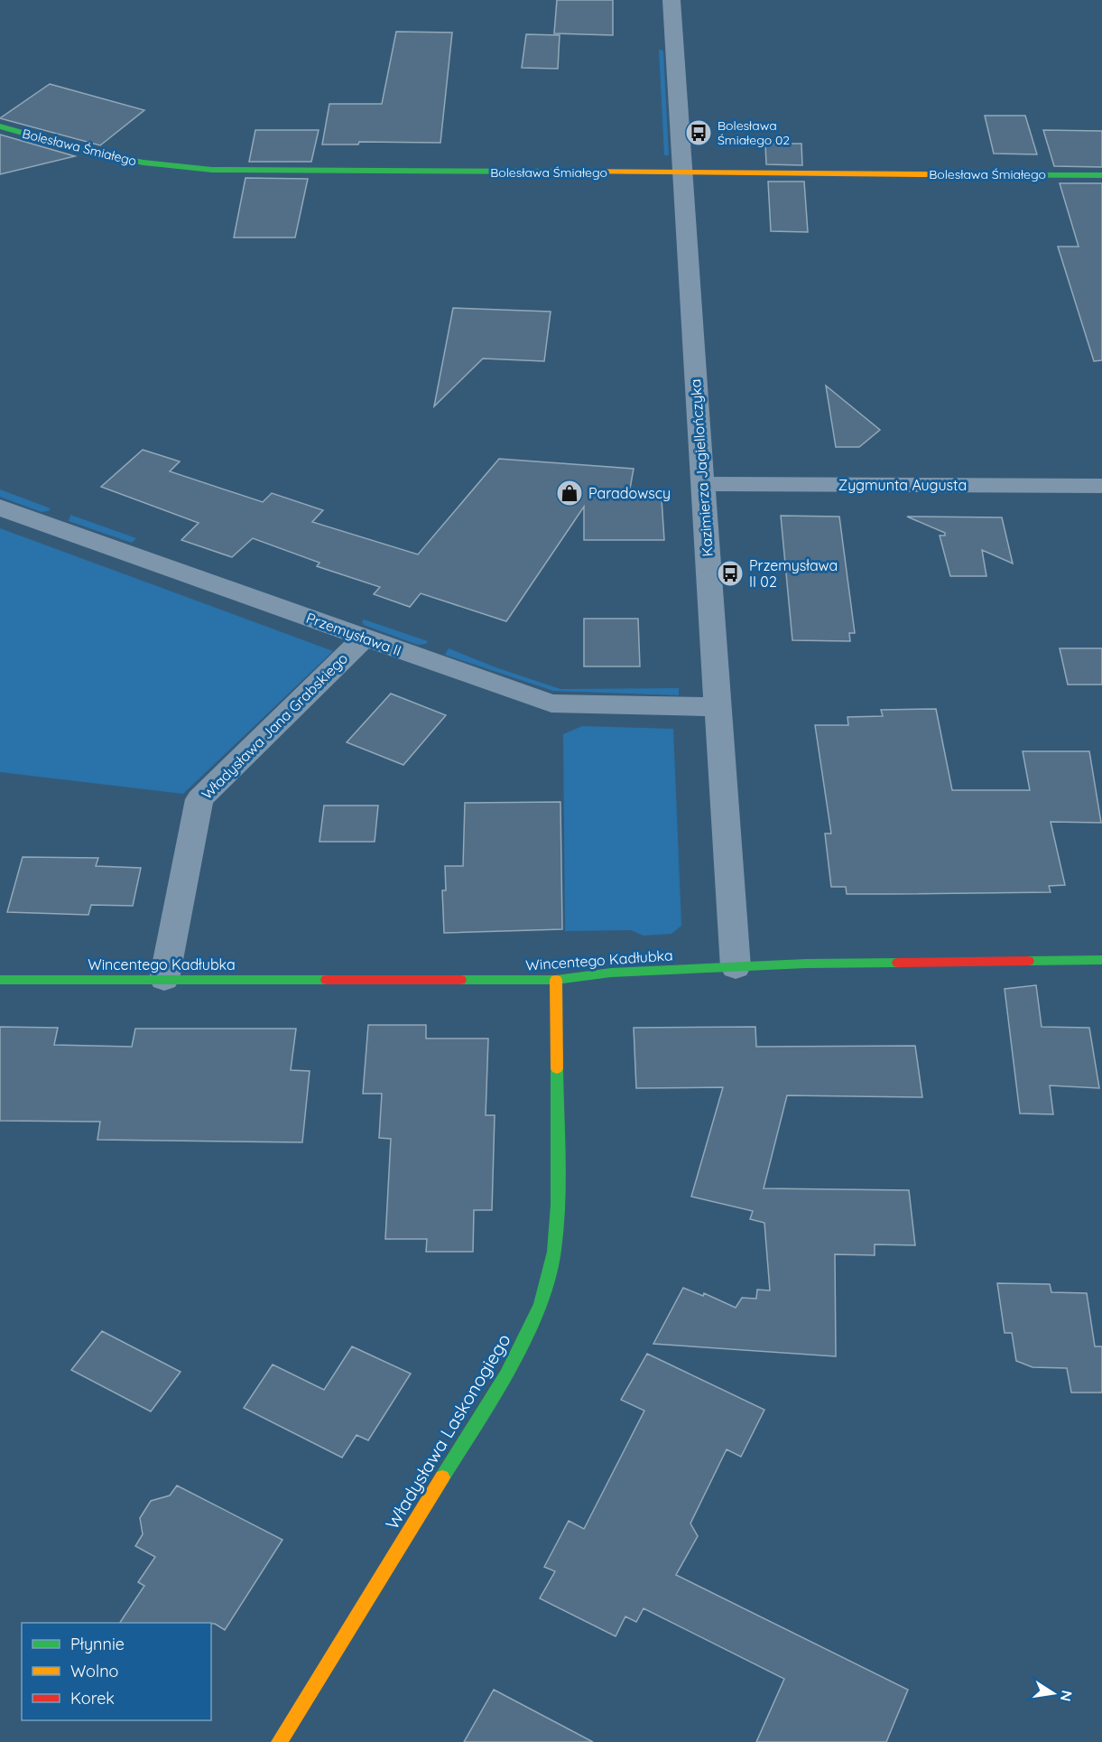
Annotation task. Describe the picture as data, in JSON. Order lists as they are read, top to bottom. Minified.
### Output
{"streets":{"street":["Bolesława Śmiałego","Kazimierza Jagiellończyka","Zygmunta Augusta","Przemysława II","Władysława Jana Grabskiego","Wincentego Kadłubka","Władysława Laskonogiego"]},"crossings":[["Bolesława Śmiałego","Kazimierza Jagiellończyka"],["Kazimierza Jagiellończyka","Zygmunta Augusta"],["Kazimierza Jagiellończyka","Przemysława II"],["Kazimierza Jagiellończyka","Wincentego Kadłubka"],["Przemysława II","Władysława Jana Grabskiego"],["Władysława Jana Grabskiego","Wincentego Kadłubka"],["Wincentego Kadłubka","Władysława Laskonogiego"]],"places":{"bus stop":["Bolesława Śmiałego 02","Przemysława II 02"],"shop":["Paradowscy"]},"legend":["Płynnie","Wolno","Korek"],"north":"right"}
